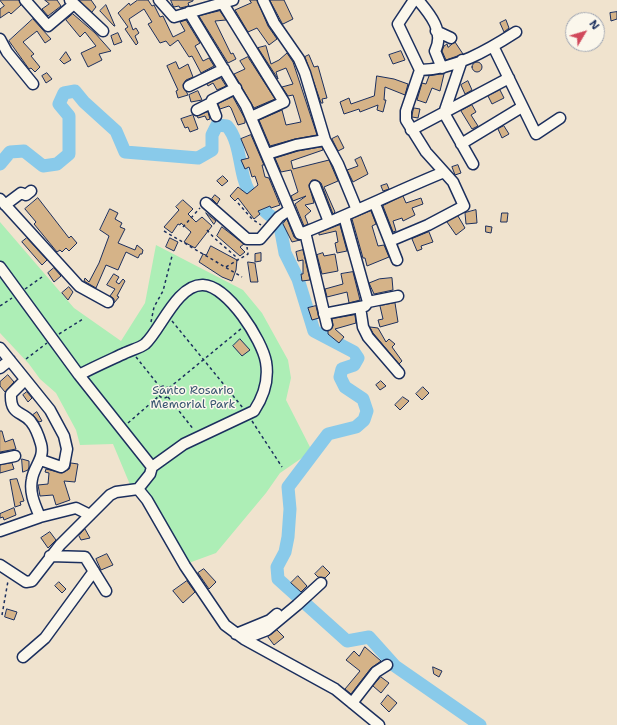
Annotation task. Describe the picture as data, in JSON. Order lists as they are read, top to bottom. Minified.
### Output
{"parks":["Santo Rosario Memorial Park"],"north":"top right"}
